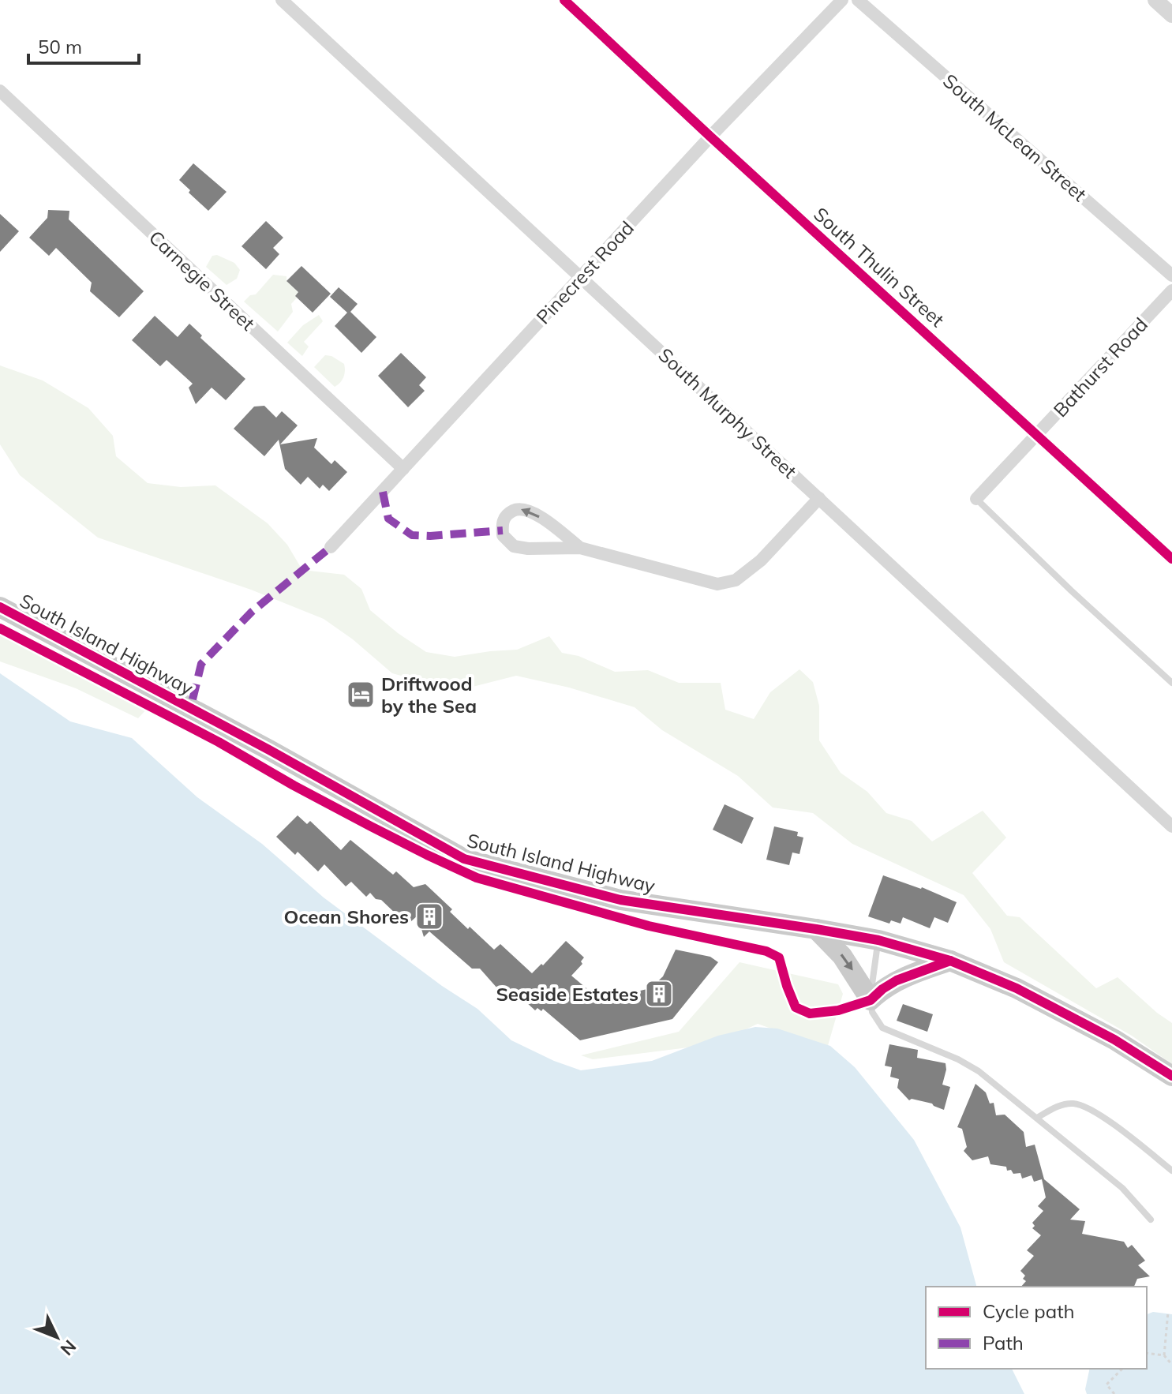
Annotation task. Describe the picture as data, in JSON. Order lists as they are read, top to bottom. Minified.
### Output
{"streets":{"main road":["South Island Highway"],"street":["South McLean Street","South Thulin Street","Pinecrest Road","Carnegie Street","Bathurst Road","South Murphy Street"]},"crossings":[["South Thulin Street","Pinecrest Road"],["South Thulin Street","Bathurst Road"],["Pinecrest Road","Carnegie Street"],["Pinecrest Road","South Murphy Street"]],"places":{"hotel":["Driftwood by the Sea"],"building":["Ocean Shores","Seaside Estates"]},"legend":["Cycle path","Path"],"scale_bar":"50 m","north":"bottom right"}
